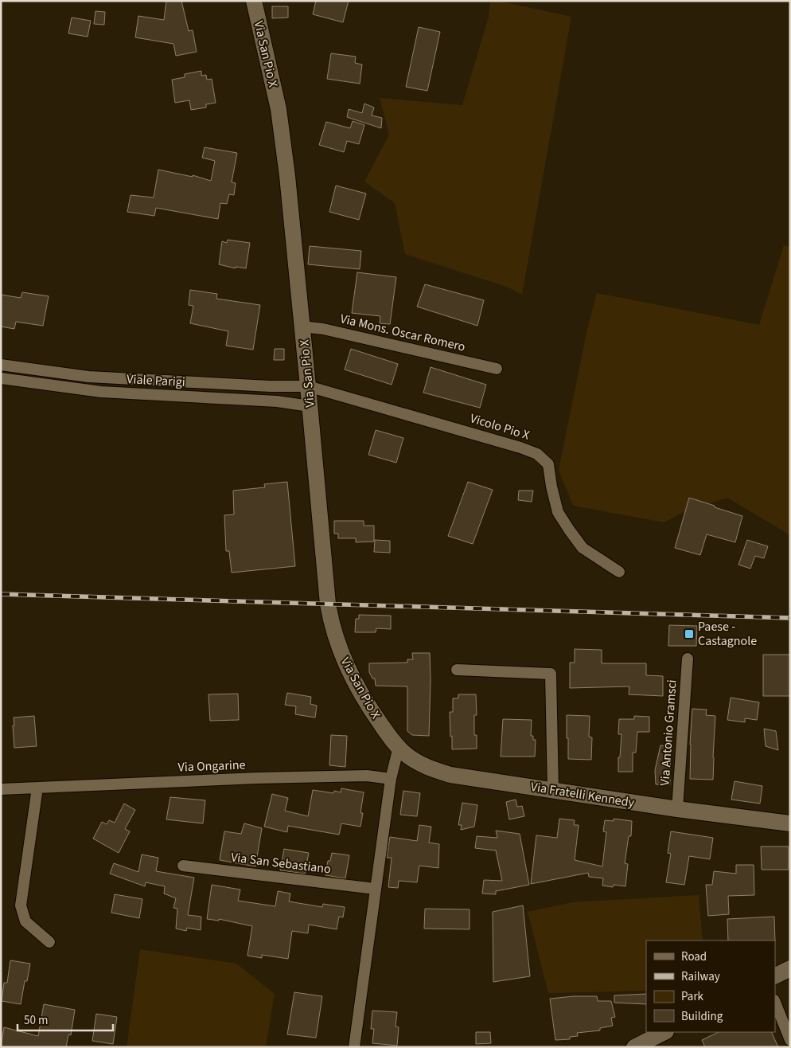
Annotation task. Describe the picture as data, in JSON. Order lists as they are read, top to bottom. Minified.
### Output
{"streets":{"street":["Via San Pio X","Via Mons. Oscar Romero","Viale Parigi","Vicolo Pio X","Via Antonio Gramsci","Via Ongarine","Via Fratelli Kennedy","Via San Sebastiano"]},"crossings":[["Via San Pio X","Via Mons. Oscar Romero"],["Via San Pio X","Viale Parigi"],["Via San Pio X","Vicolo Pio X"],["Via San Pio X","Via Fratelli Kennedy"],["Viale Parigi","Vicolo Pio X"],["Via Antonio Gramsci","Via Fratelli Kennedy"]],"places":{"transit":["Paese - Castagnole"]},"legend":["Road","Railway","Park","Building"],"scale_bar":"50 m"}
